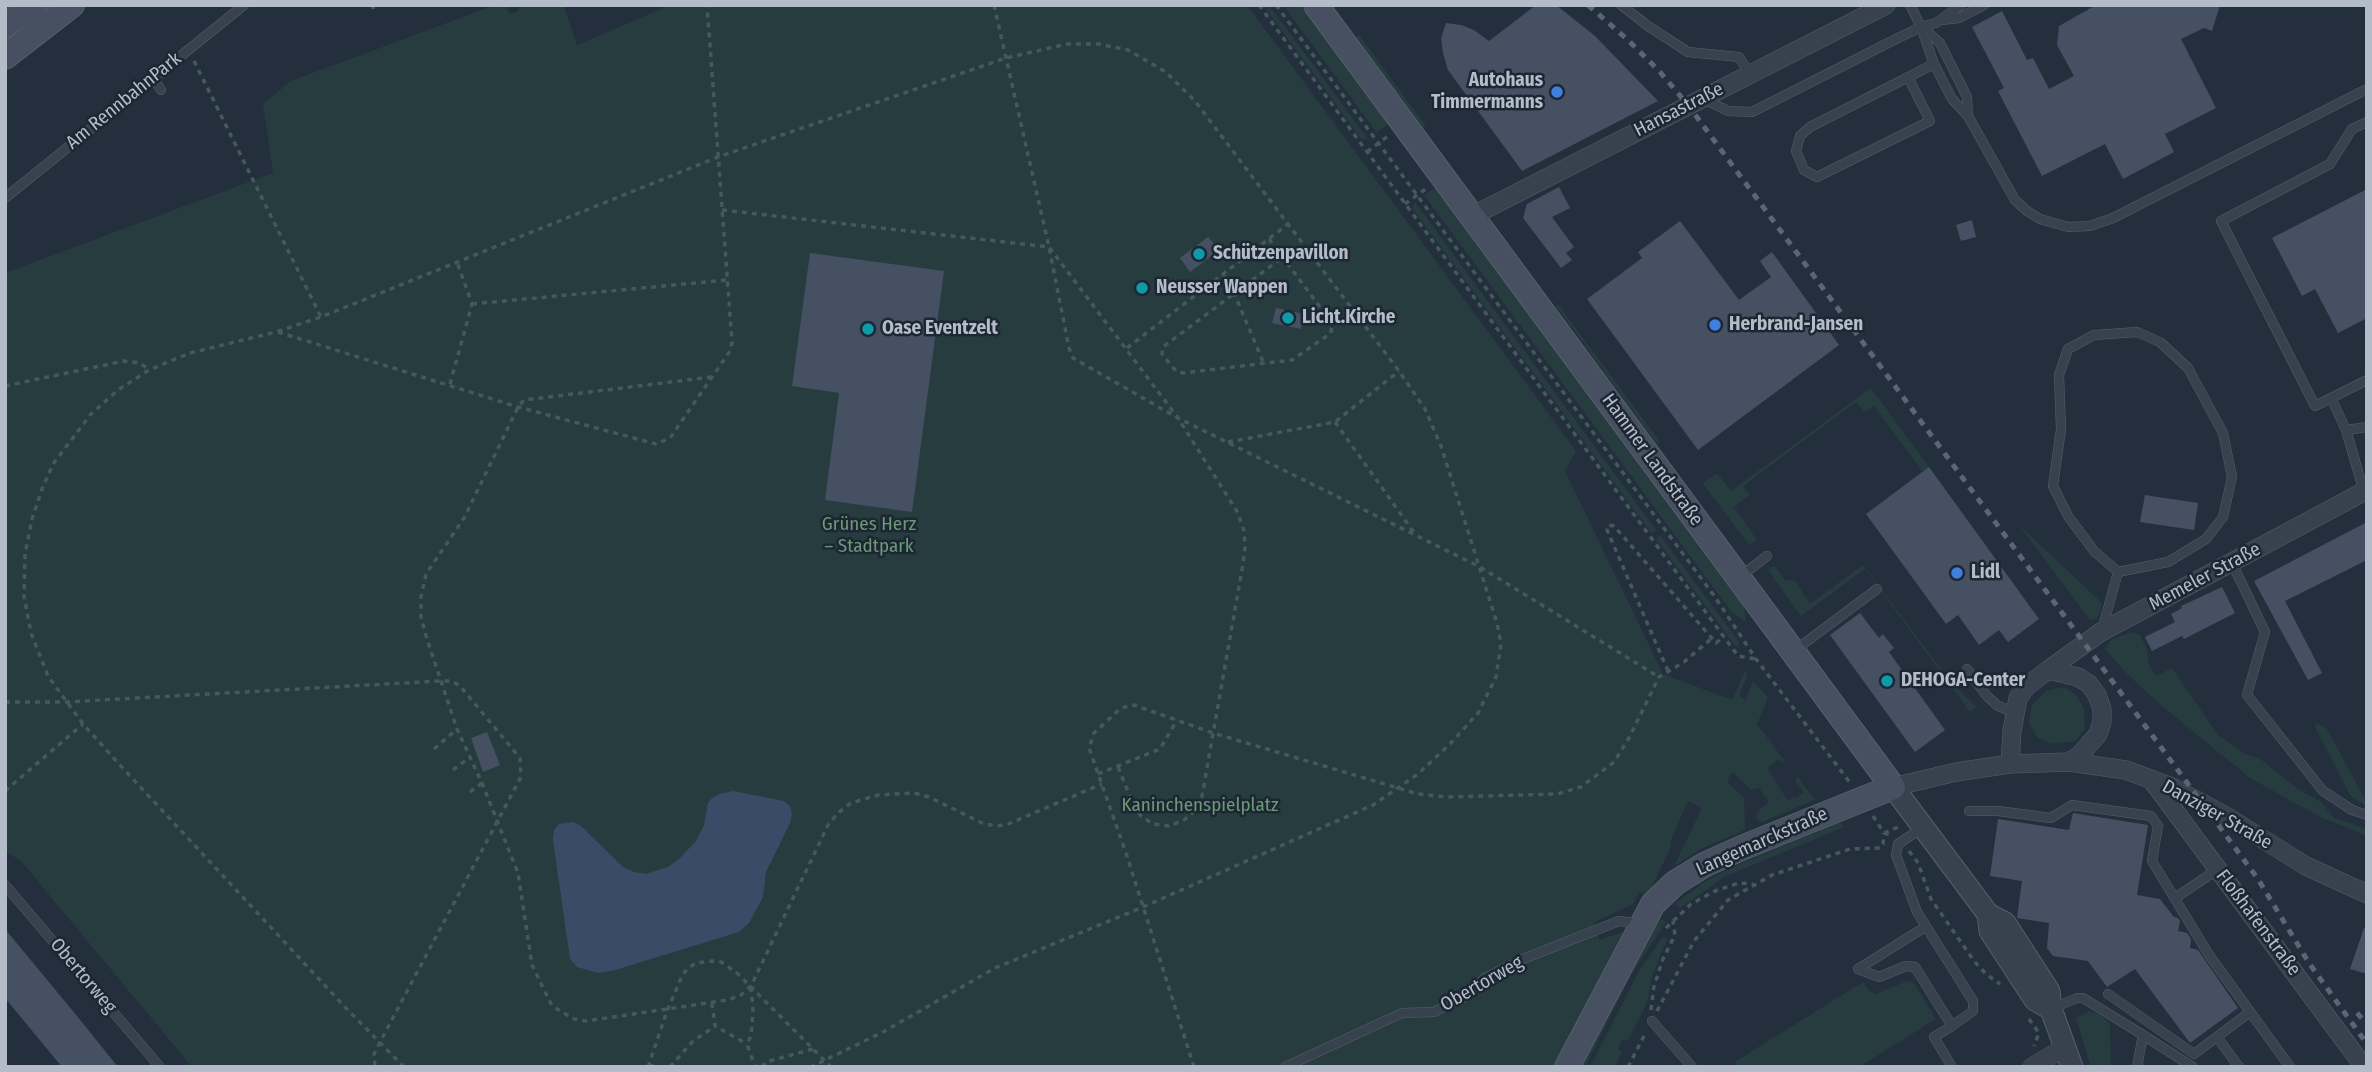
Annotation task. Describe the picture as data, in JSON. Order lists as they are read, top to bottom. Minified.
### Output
{"streets":{"main road":["Hammer Landstraße","Langemarckstraße"],"street":["Hansastraße","Memeler Straße","Danziger Straße","Floßhafenstraße"],"lane":["Am RennbahnPark","Obertorweg"]},"crossings":[["Hansastraße","Hammer Landstraße"],["Hammer Landstraße","Danziger Straße"],["Hammer Landstraße","Langemarckstraße"],["Memeler Straße","Danziger Straße"],["Danziger Straße","Langemarckstraße"],["Danziger Straße","Floßhafenstraße"],["Langemarckstraße","Obertorweg"]],"parks":["Grünes Herz – Stadtpark","Kaninchenspielplatz"],"places":["Autohaus Timmermanns","Schützenpavillon","Neusser Wappen","Licht.Kirche","Herbrand-Jansen","Oase Eventzelt","Lidl","DEHOGA-Center"]}
